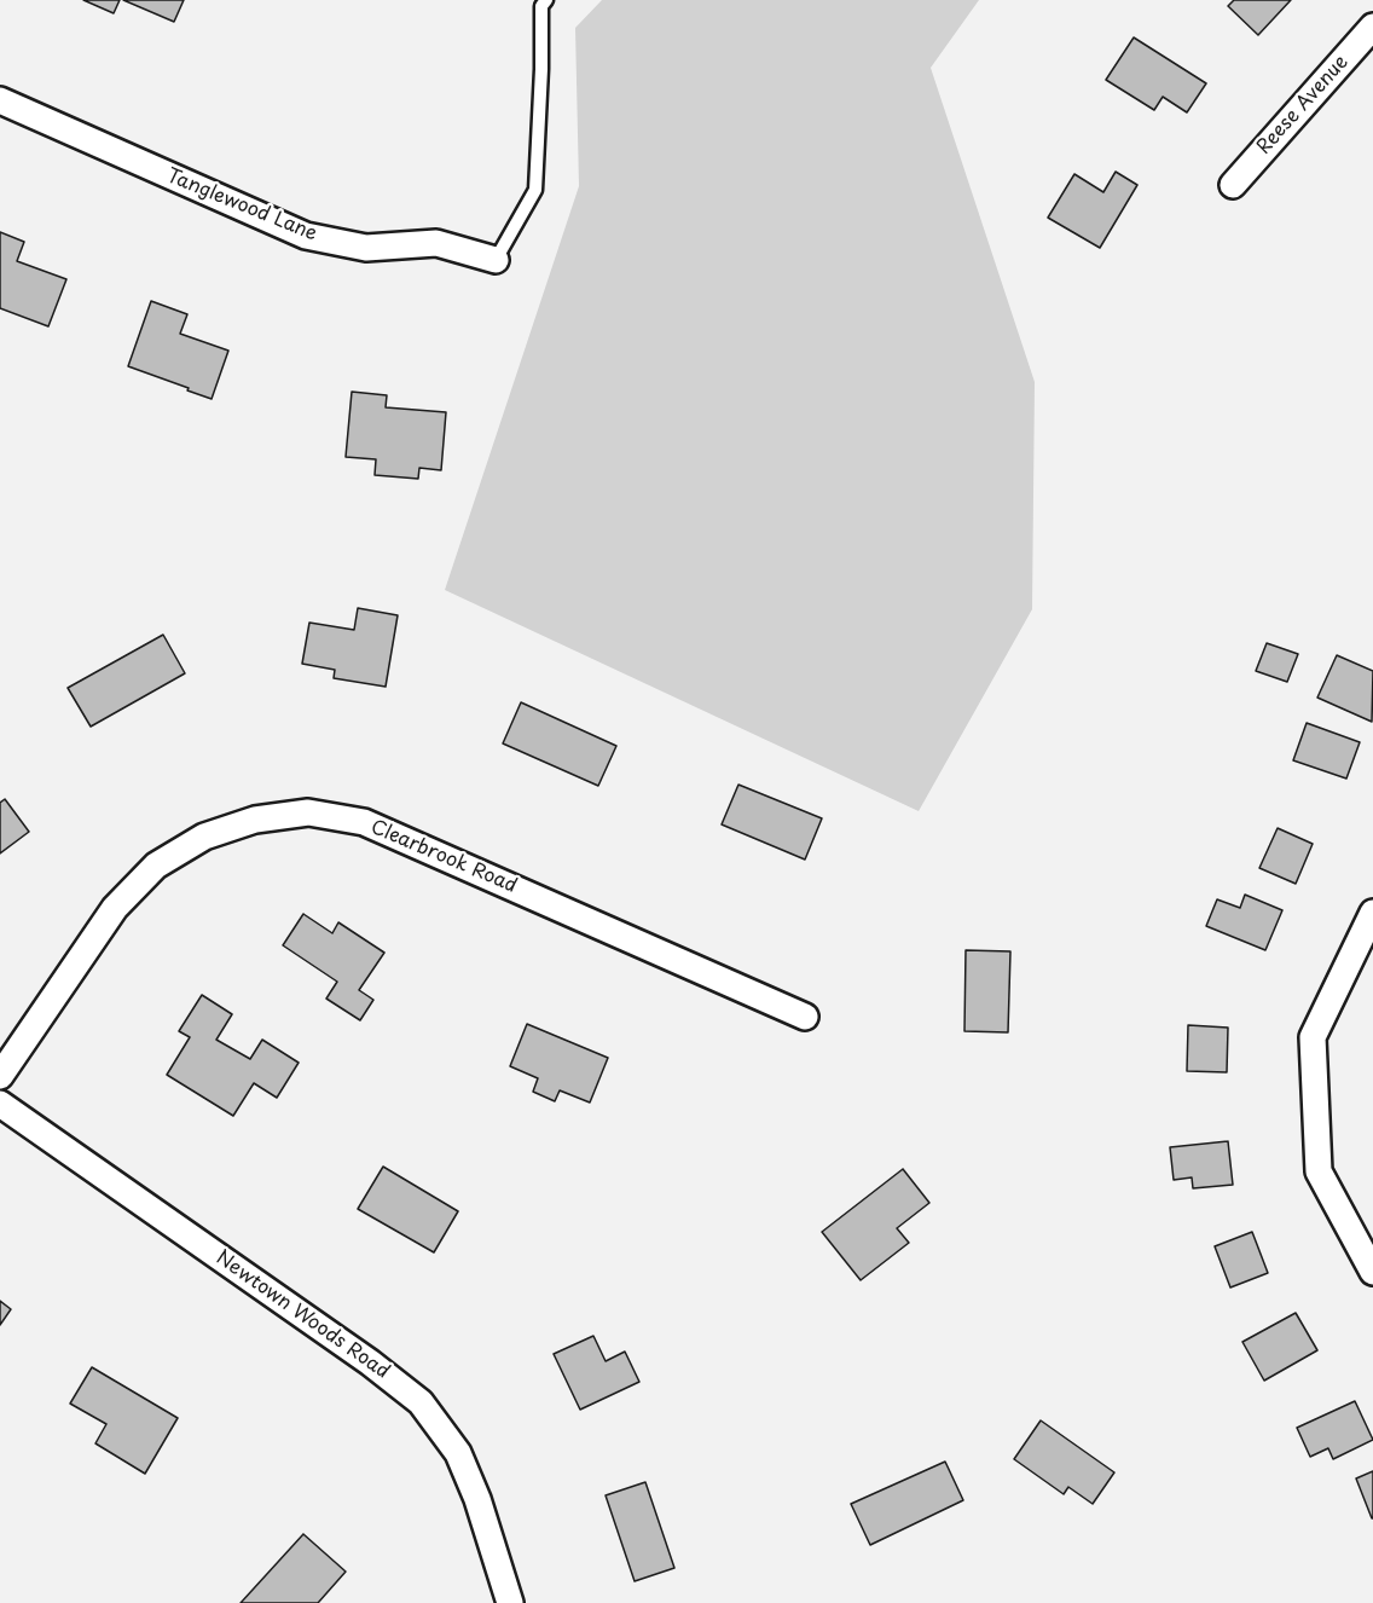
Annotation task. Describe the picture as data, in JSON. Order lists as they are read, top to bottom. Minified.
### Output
{"streets":{"street":["Reese Avenue","Tanglewood Lane","Clearbrook Road","Newtown Woods Road"]}}
